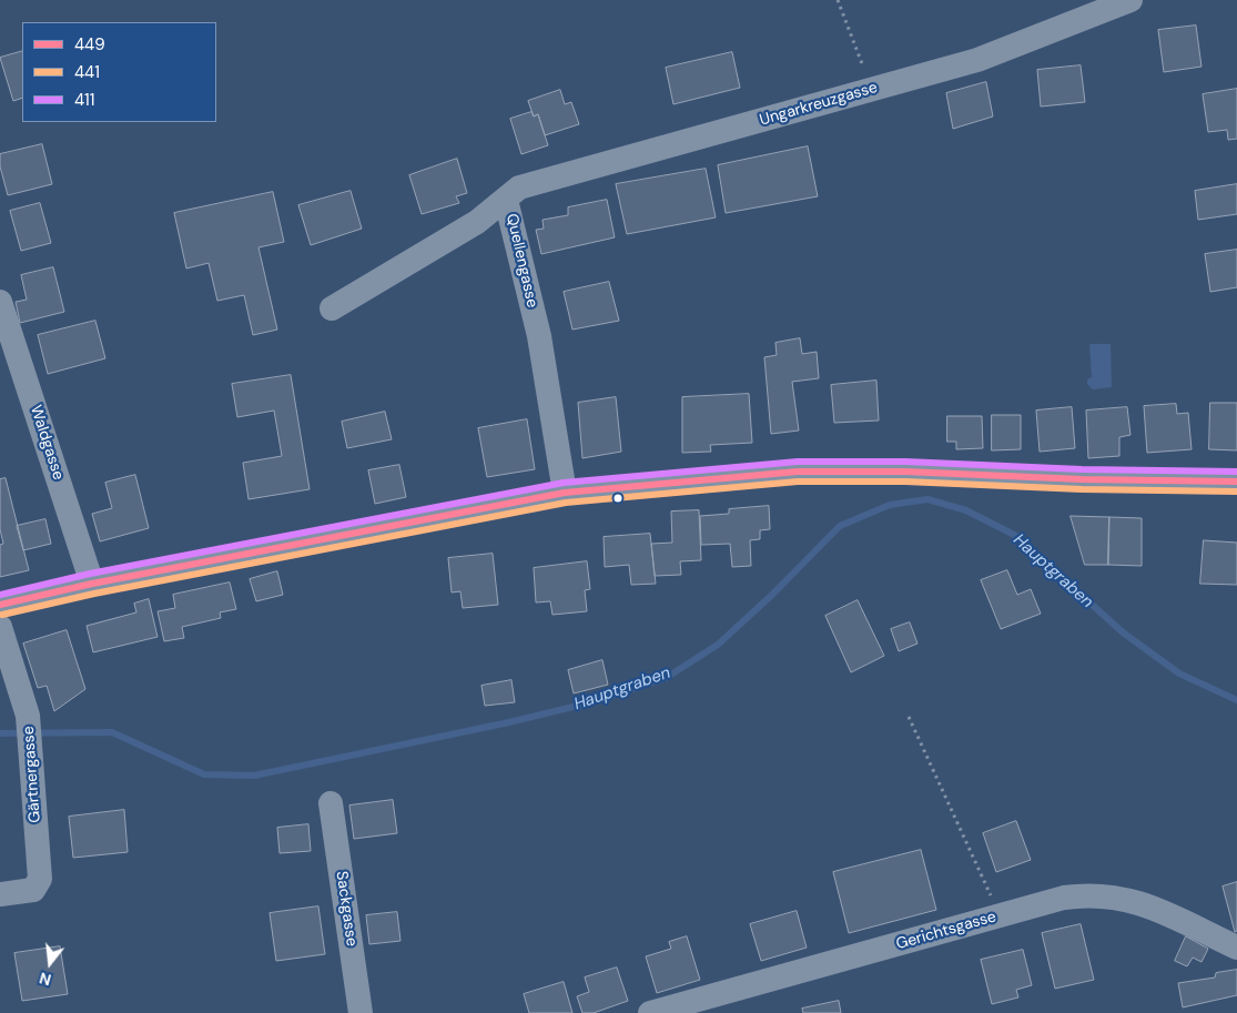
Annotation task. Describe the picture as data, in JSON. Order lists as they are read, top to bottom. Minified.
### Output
{"streets":{"street":["Ungarkreuzgasse","Quellengasse","Waldgasse","Gärtnergasse","Sackgasse","Gerichtsgasse"]},"crossings":[["Ungarkreuzgasse","Quellengasse"]],"water":["Hauptgraben"],"lines":["transit line 411","transit line 449","transit line 441"],"legend":["449","441","411"],"north":"bottom"}
